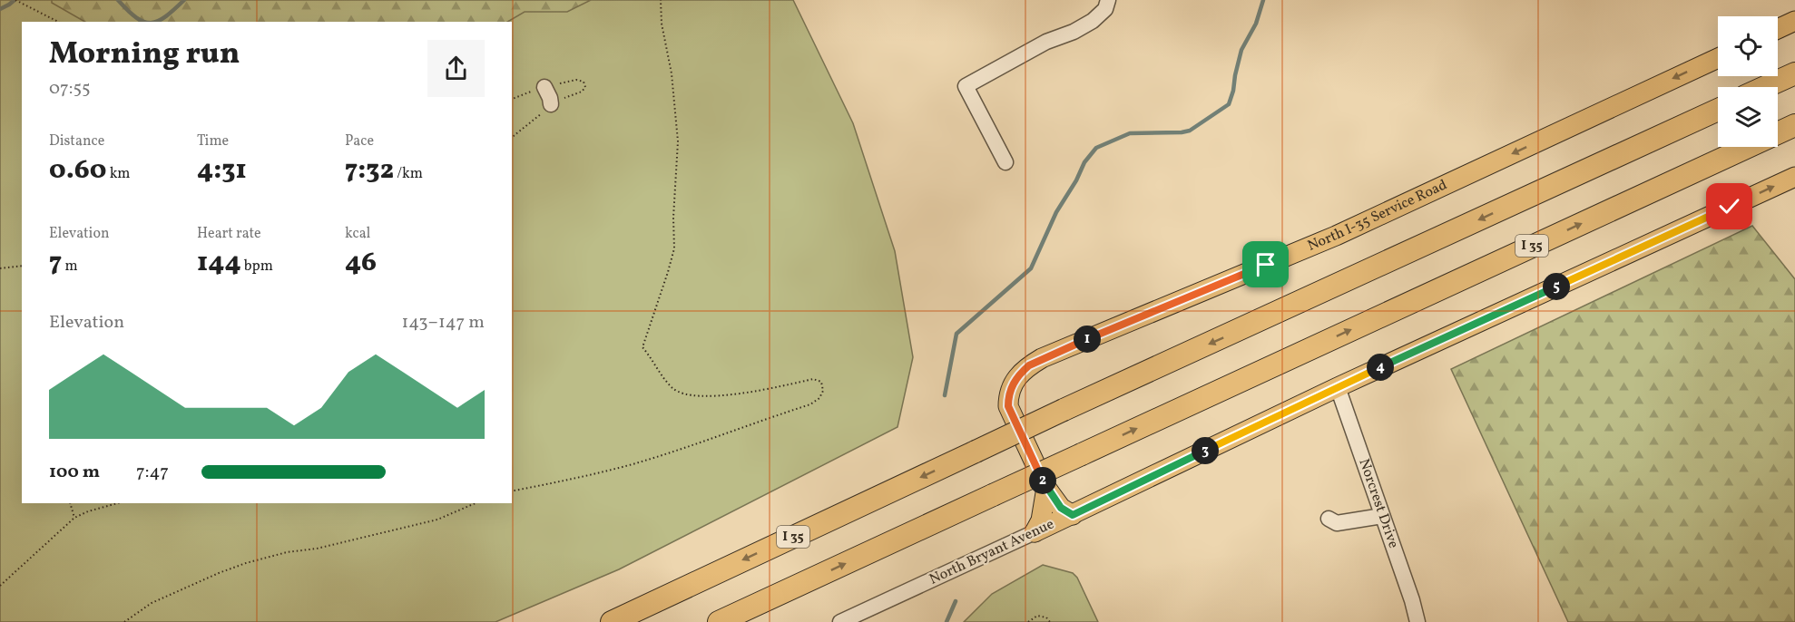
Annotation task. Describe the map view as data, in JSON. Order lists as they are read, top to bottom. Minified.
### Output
{"streets":{"highway":["I 35"],"main road":["North I-35 Service Road","North Bryant Avenue"],"street":["Norcrest Drive"]},"crossings":[["North I-35 Service Road","North Bryant Avenue"],["Norcrest Drive","North Bryant Avenue"]],"one_way":["North I-35 Service Road","North Bryant Avenue"],"page":{"heading":["Morning run","07:55"],"stats":[["Distance","0.60 km"],["Time","4:31"],["Pace","7:32 /km"],["Elevation","7 m"],["Heart rate","144 bpm"],["kcal","46"]],"pins":["5","1","4","3","2"],"chart":["Elevation","143–147 m"],"list":[{"name":"100 m","note":"7:47"}]}}
